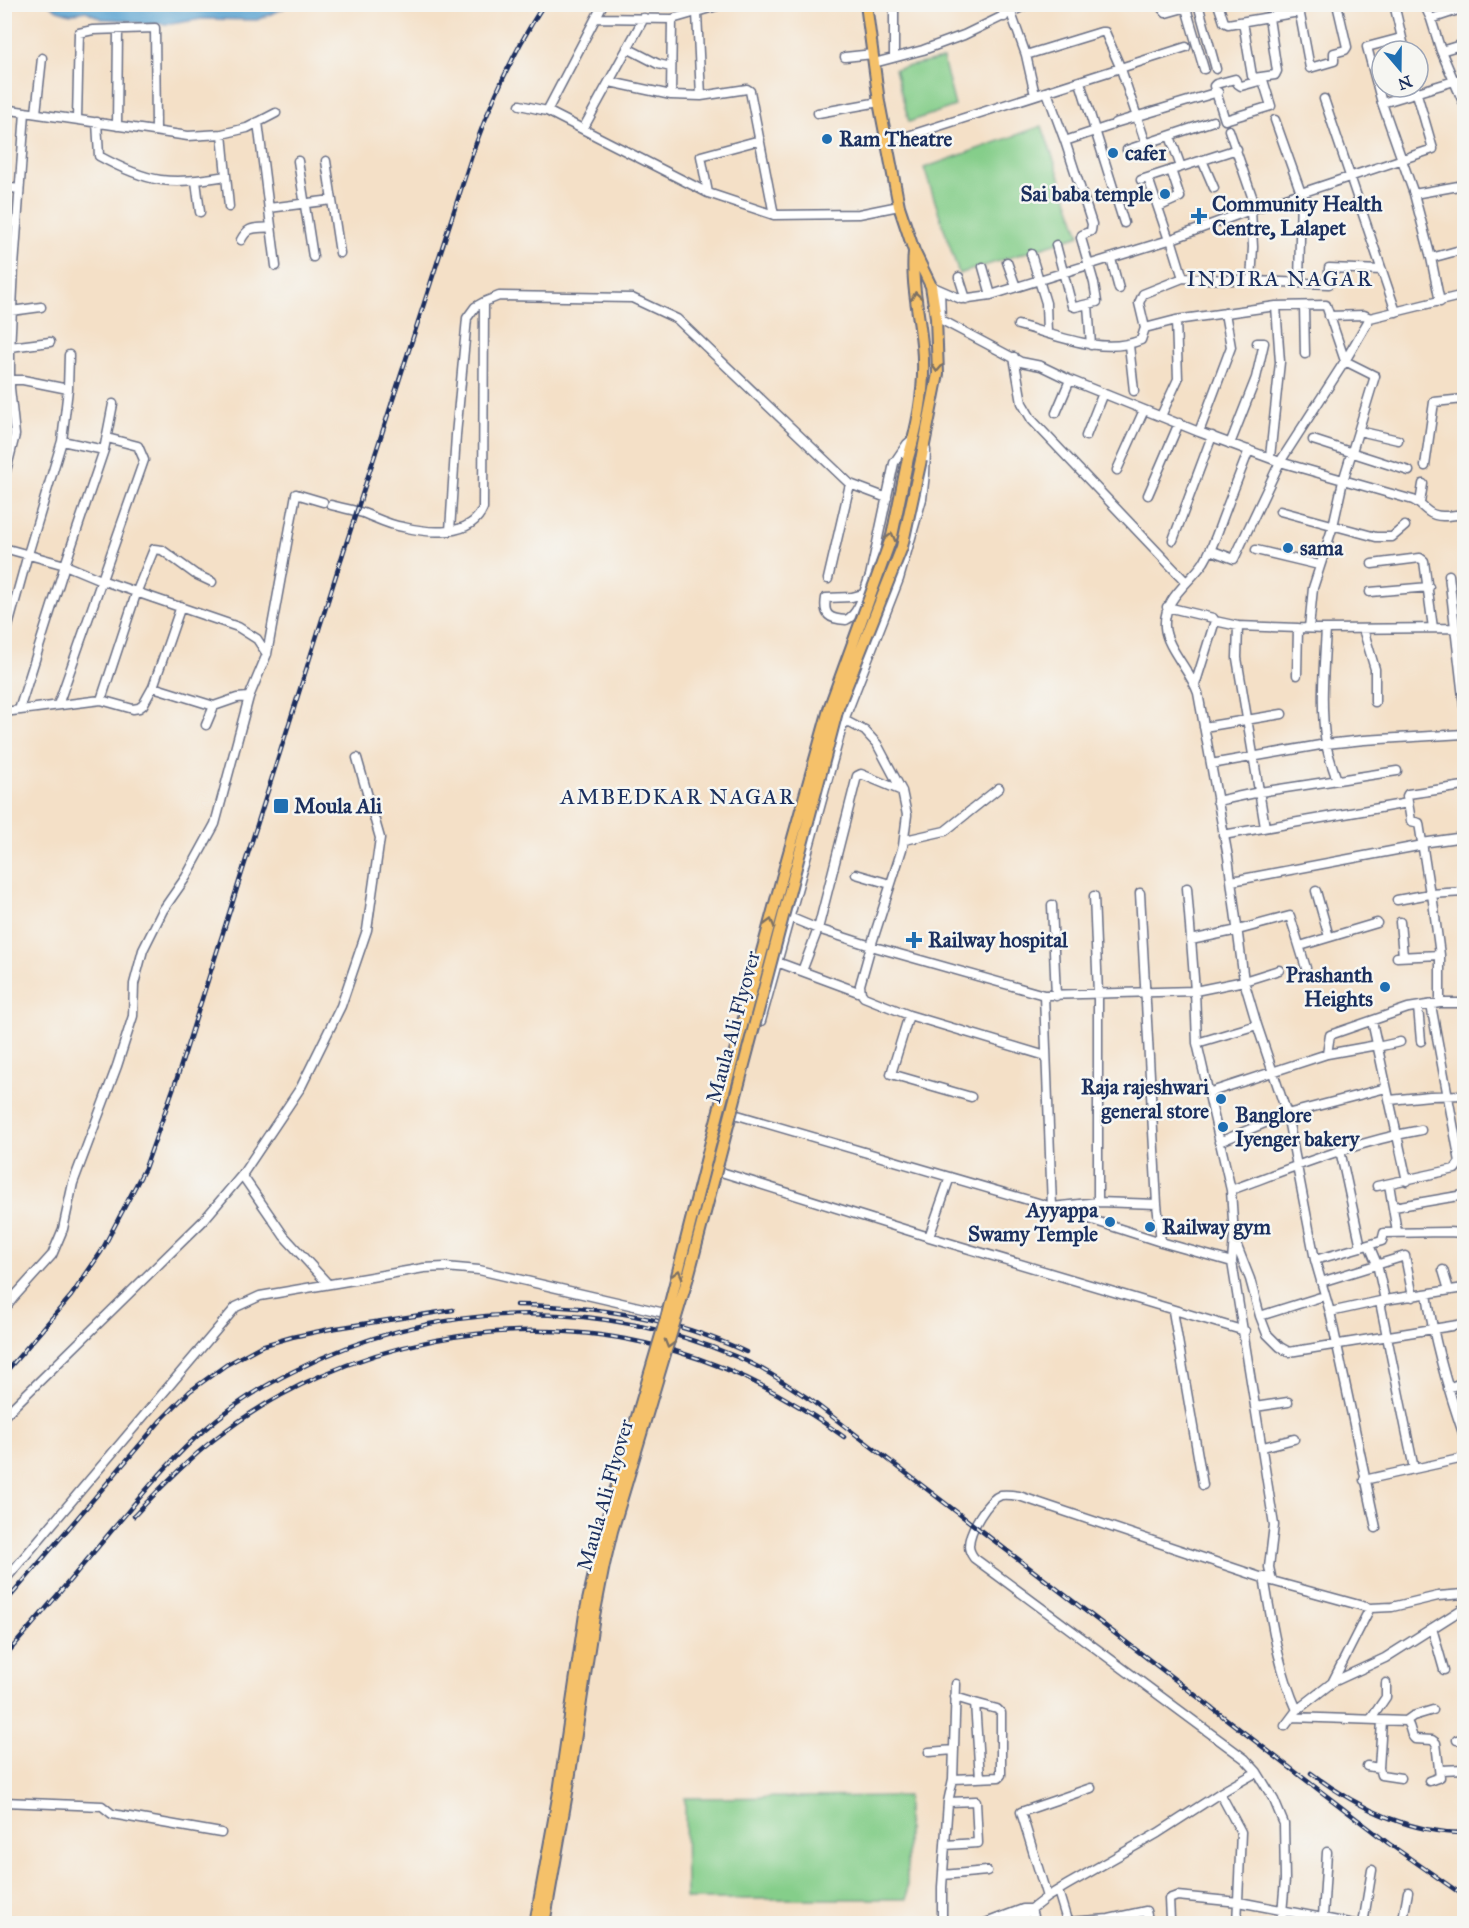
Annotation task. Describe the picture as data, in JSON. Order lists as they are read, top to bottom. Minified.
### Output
{"streets":{"main road":["Maula Ali Flyover"]},"districts":["INDIRA NAGAR","AMBEDKAR NAGAR"],"places":{"other":["Ram Theatre","cafe1","Sai baba temple","sama","Prashanth Heights","Raja rajeshwari general store","Banglore Iyenger bakery","Ayyappa Swamy Temple","Railway gym"],"health":["Community Health Centre, Lalapet","Railway hospital"],"transit":["Moula Ali"]},"north":"bottom"}
